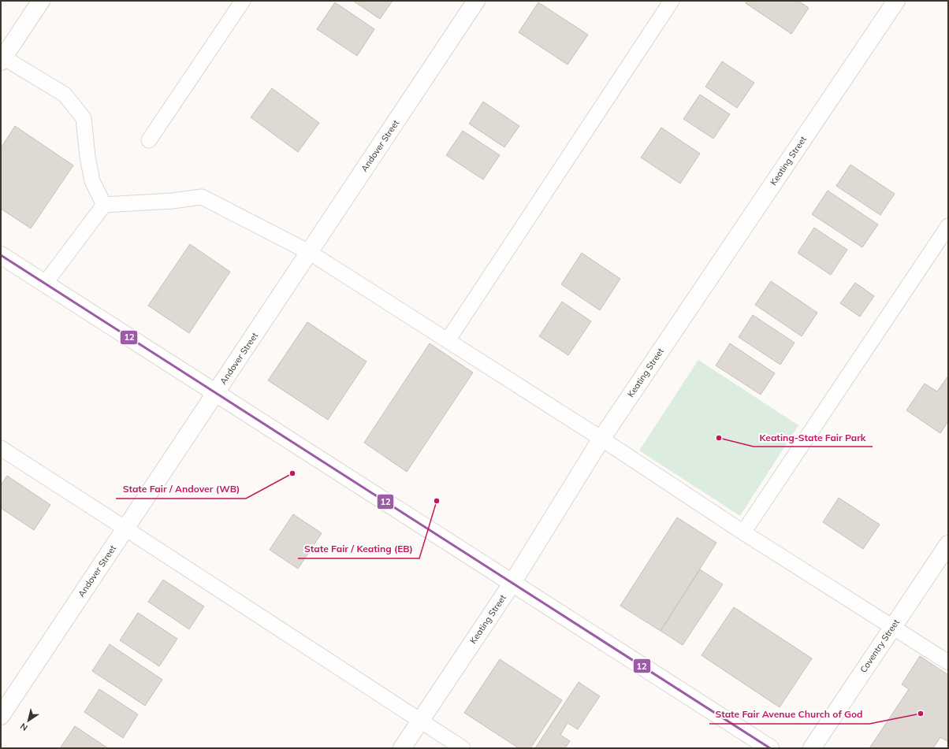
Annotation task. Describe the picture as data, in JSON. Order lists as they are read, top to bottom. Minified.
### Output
{"streets":{"street":["Andover Street","Keating Street","Coventry Street"]},"places":["Keating-State Fair Park","State Fair / Andover (WB)","State Fair / Keating (EB)","State Fair Avenue Church of God"],"lines":["transit line 12"],"north":"bottom left"}
